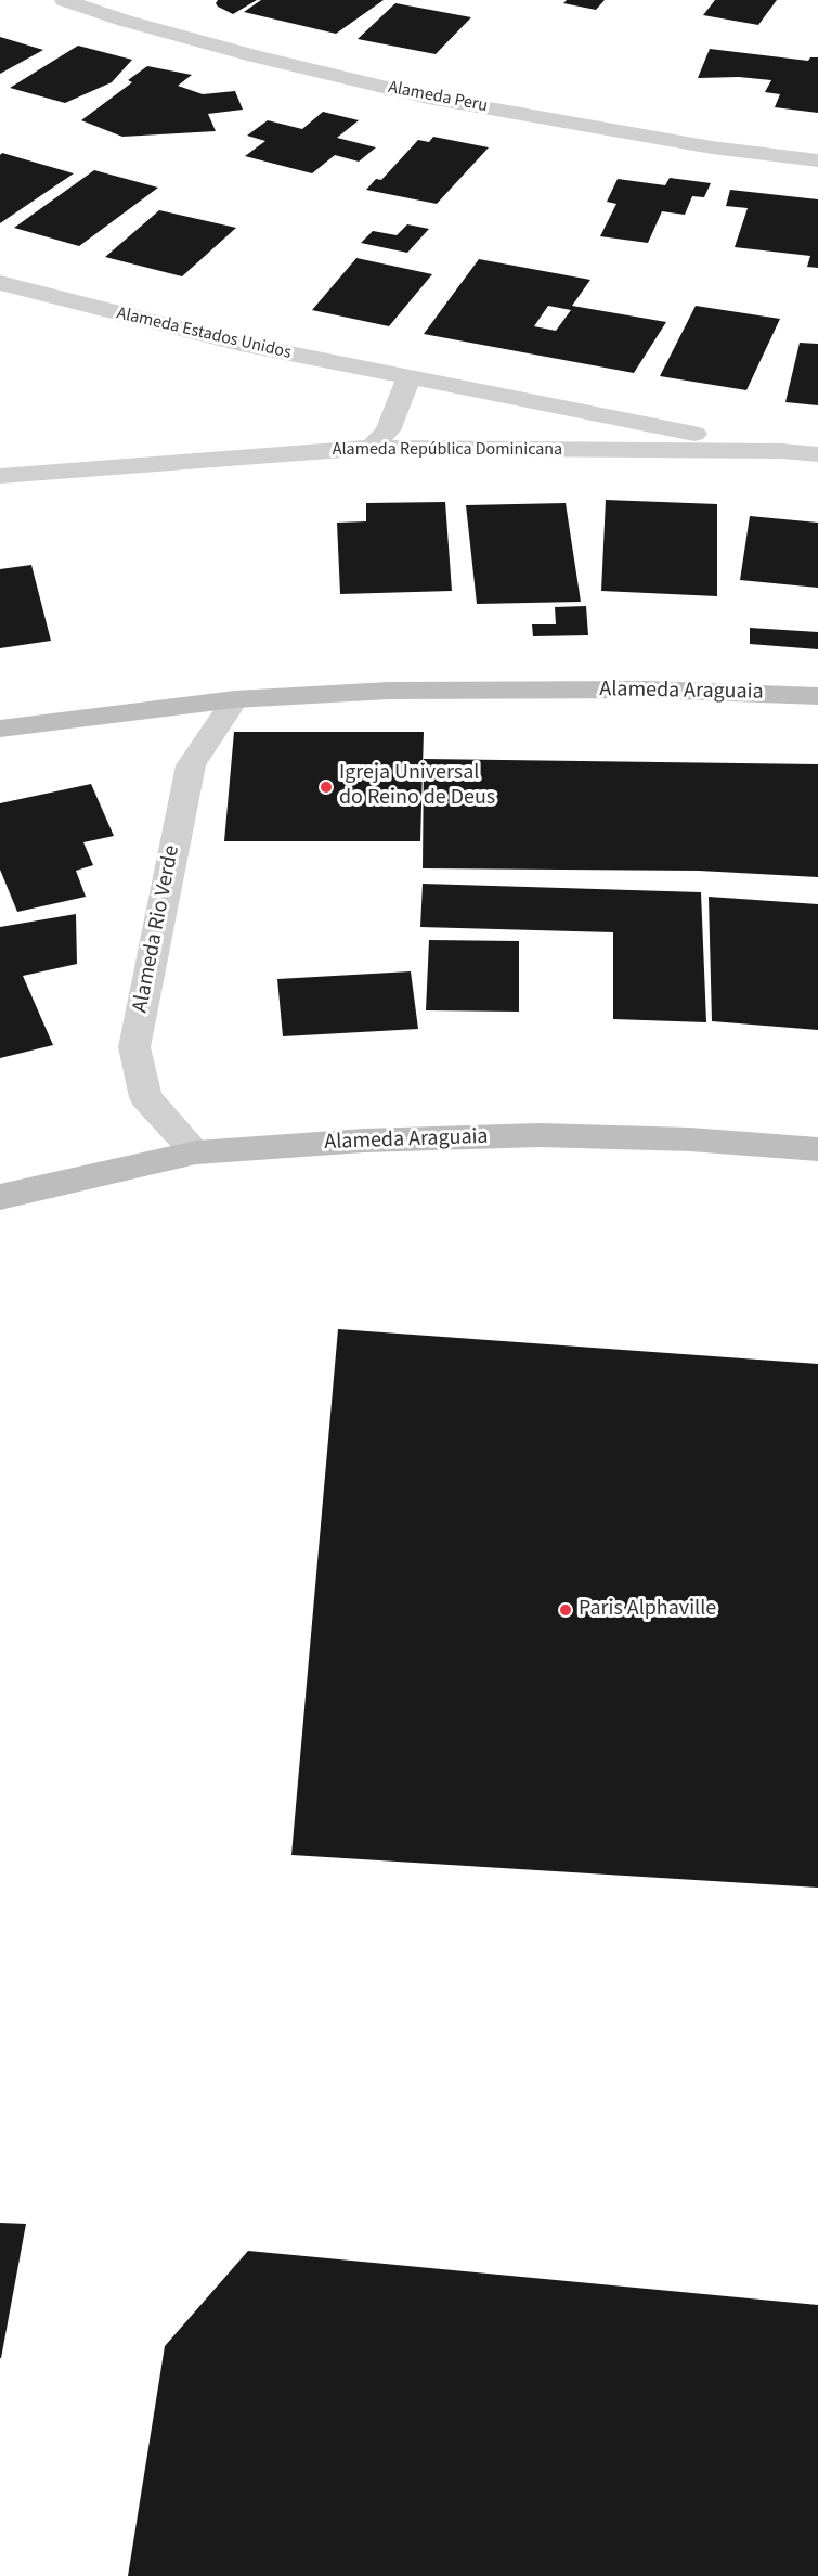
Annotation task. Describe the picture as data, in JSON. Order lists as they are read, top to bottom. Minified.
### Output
{"streets":{"main road":["Alameda Araguaia"],"street":["Alameda Peru","Alameda Estados Unidos","Alameda República Dominicana","Alameda Rio Verde"]},"crossings":[["Alameda Estados Unidos","Alameda República Dominicana"],["Alameda Araguaia","Alameda Rio Verde"]],"places":["Igreja Universal do Reino de Deus","Paris Alphaville"]}
